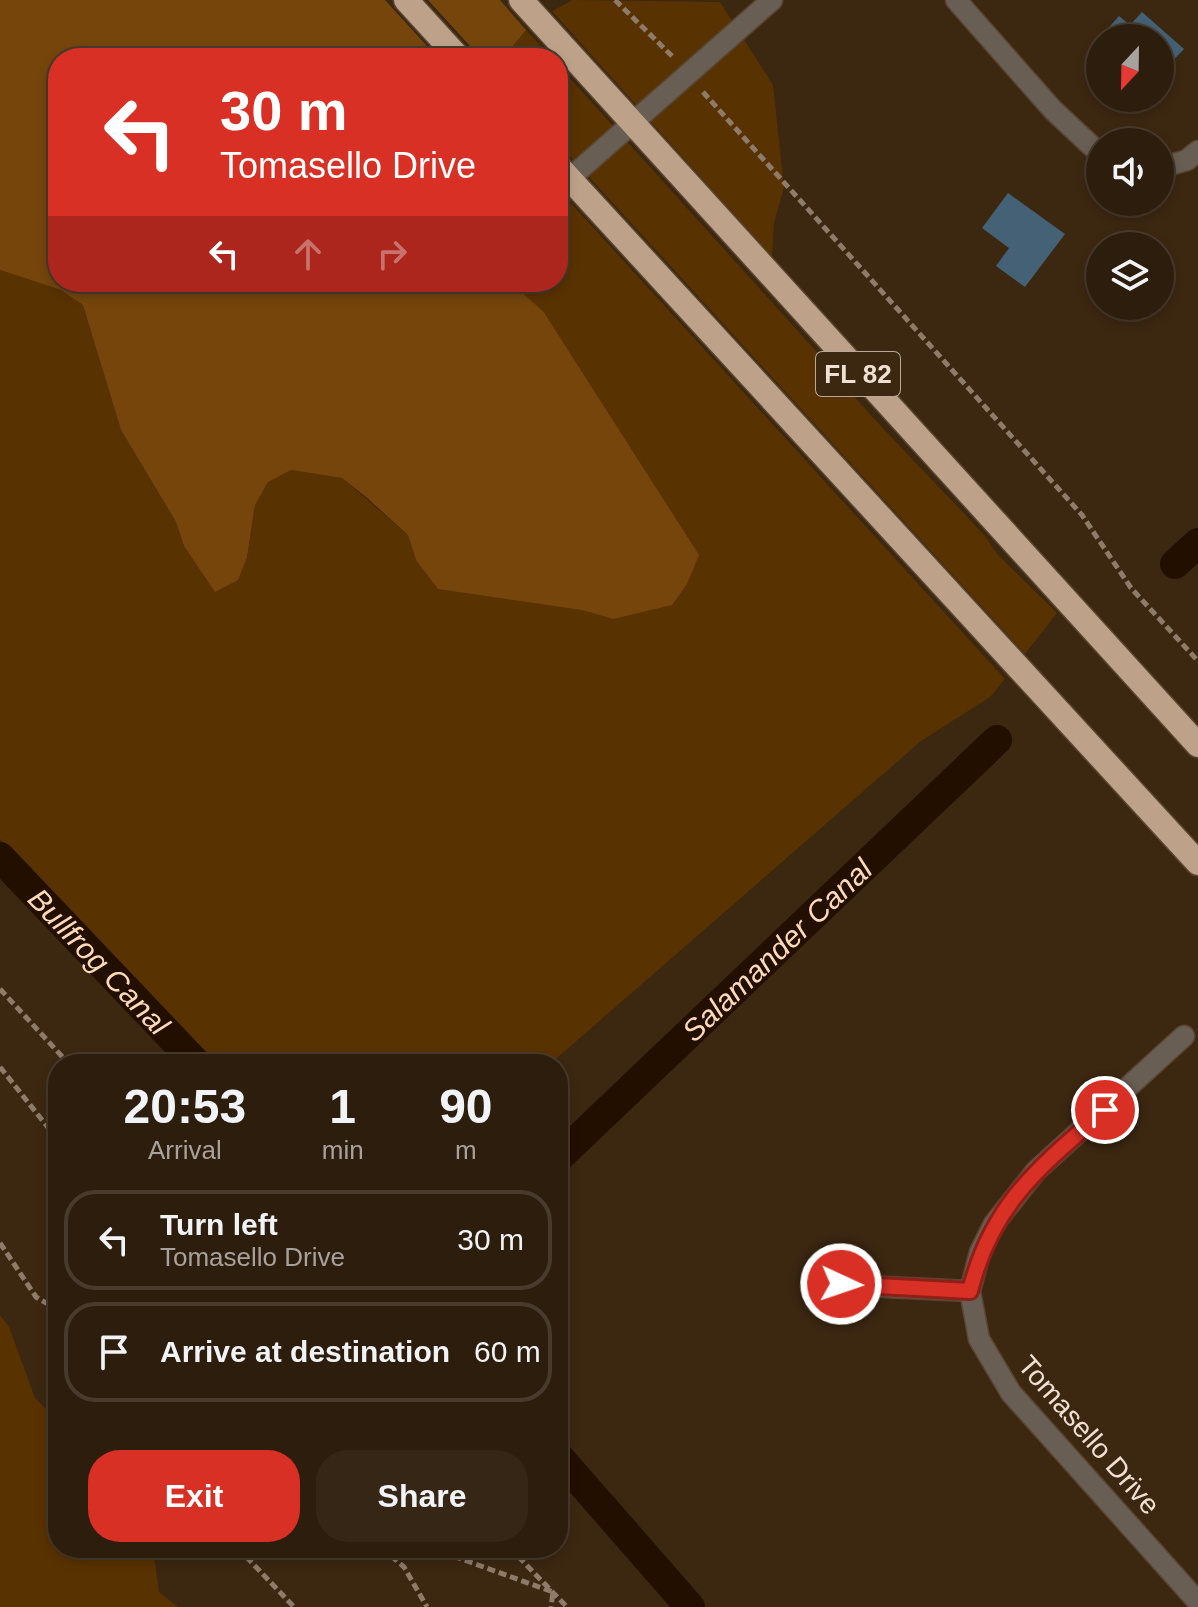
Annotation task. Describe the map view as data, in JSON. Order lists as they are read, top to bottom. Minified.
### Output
{"streets":{"highway":["FL 82"],"street":["Tomasello Drive"]},"water":["Salamander Canal","Bullfrog Canal"],"north":"bottom","page":{"turn":["30 m","Tomasello Drive"],"eta":["20:53","Arrival","1","min","90","m"],"list":[{"name":"Turn left","note":"Tomasello Drive","value":"30 m"},{"name":"Arrive at destination","value":"60 m"}],"buttons":["Exit","Share"]}}
